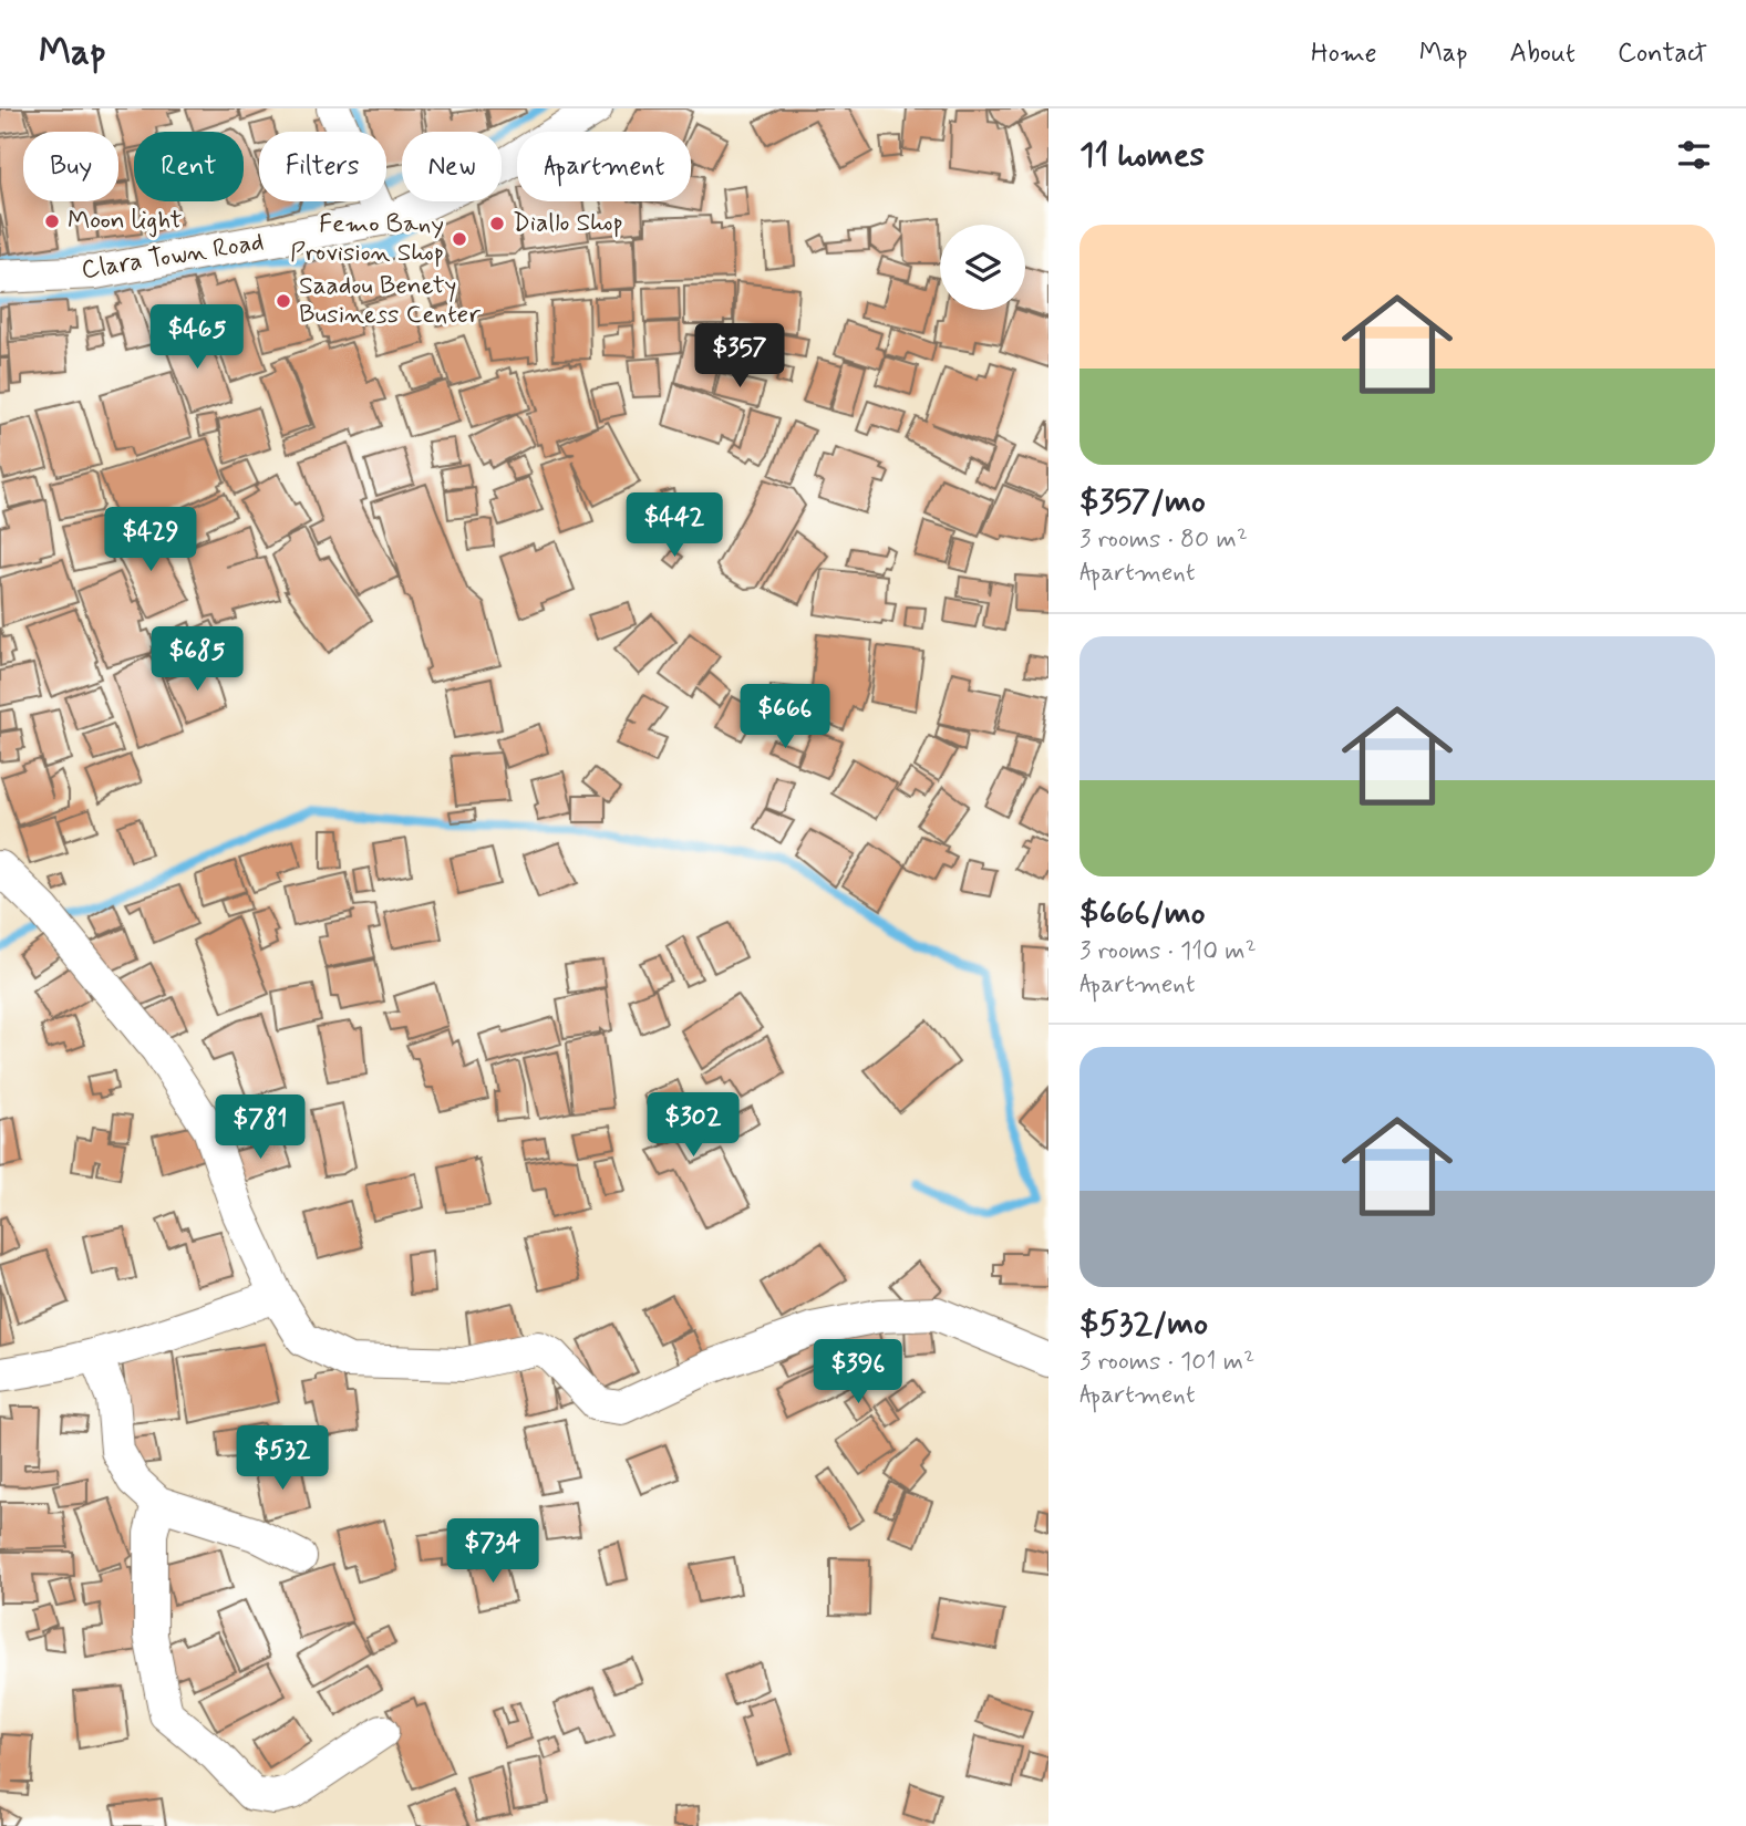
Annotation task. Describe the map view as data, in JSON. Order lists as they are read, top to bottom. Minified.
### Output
{"streets":{"street":["Clara Town Road"]},"places":["Moon light","Diallo Shop","Femo Bany Provision Shop","Saadou Benety Business Center"],"page":{"header":"Map","nav":["Home","Map","About","Contact"],"heading":"11 homes","chip":["Buy","Rent","Filters","New","Apartment"],"list":[{"name":"$357/mo","note":"3 rooms · 80 m² · Apartment"},{"name":"$666/mo","note":"3 rooms · 110 m² · Apartment"},{"name":"$532/mo","note":"3 rooms · 101 m² · Apartment"}],"price":["$465","$357","$442","$429","$685","$666","$302","$781","$396","$532","$734"]}}
